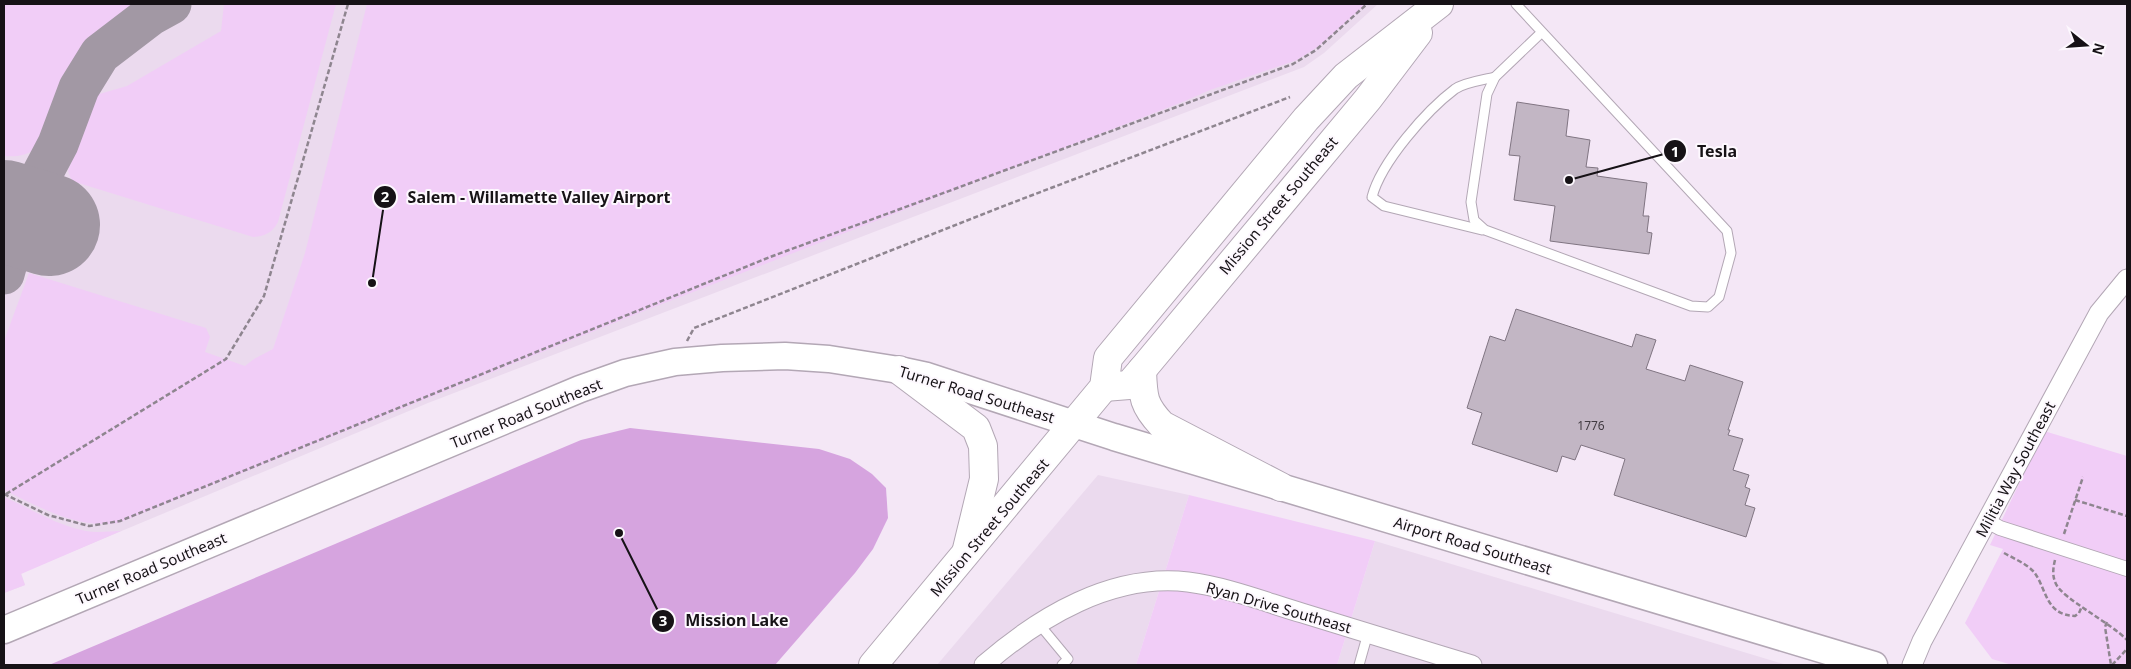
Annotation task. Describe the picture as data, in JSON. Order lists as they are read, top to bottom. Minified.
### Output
{"streets":{"highway":["Mission Street Southeast"],"main road":["Turner Road Southeast","Airport Road Southeast"],"street":["Militia Way Southeast","Ryan Drive Southeast"]},"crossings":[["Mission Street Southeast","Turner Road Southeast"],["Mission Street Southeast","Airport Road Southeast"],["Turner Road Southeast","Airport Road Southeast"]],"places":["Tesla","Salem - Willamette Valley Airport","Mission Lake"],"house_numbers":["1776"],"north":"right"}
